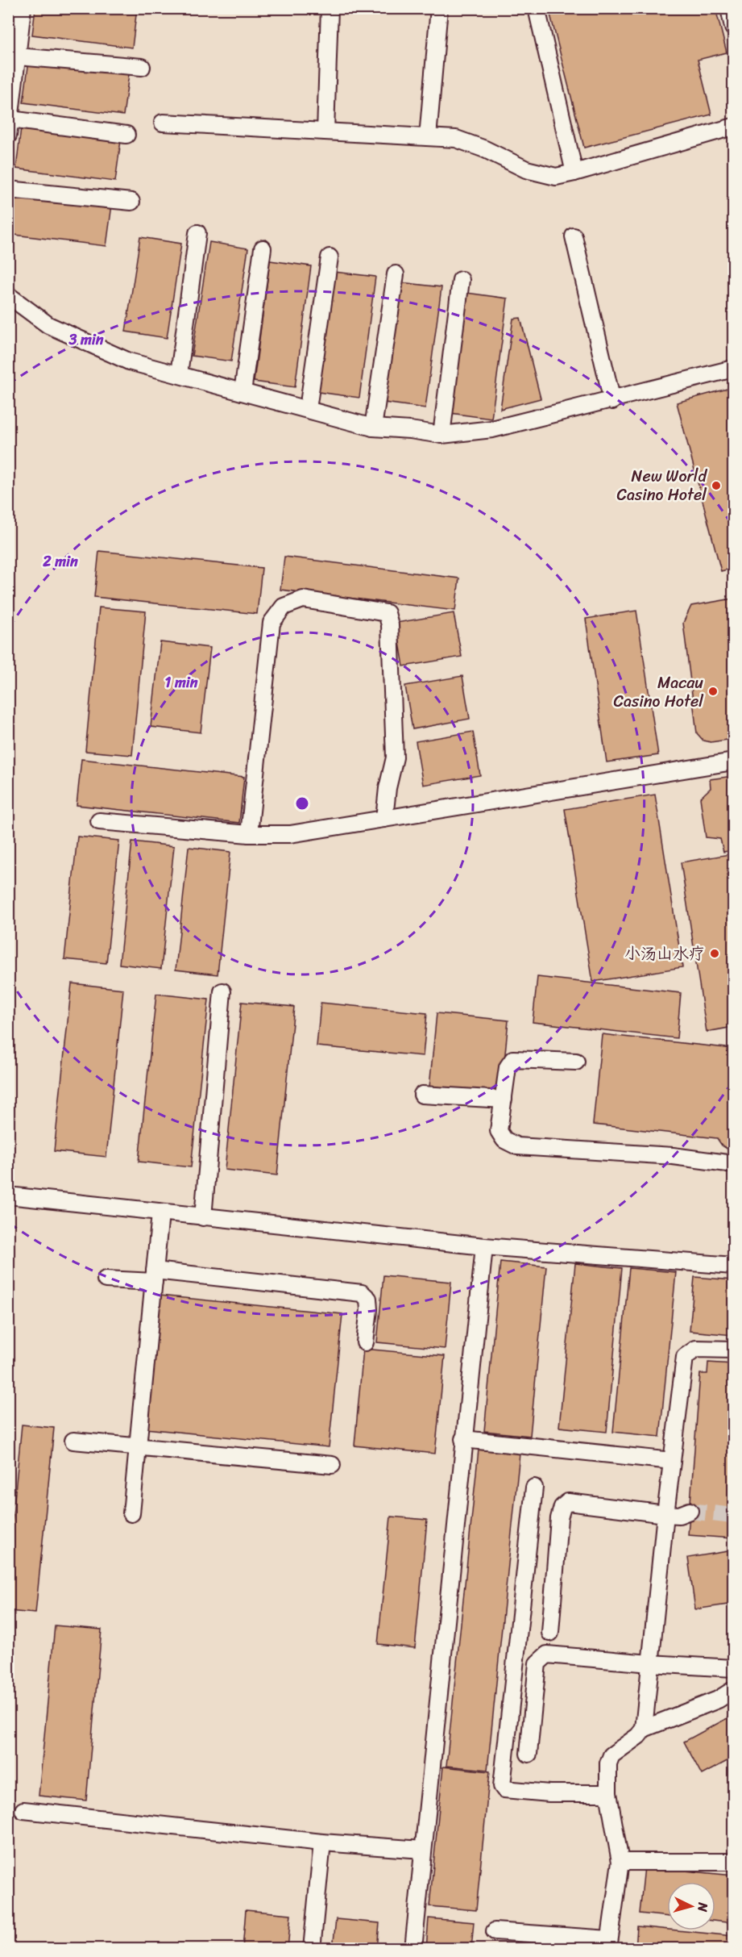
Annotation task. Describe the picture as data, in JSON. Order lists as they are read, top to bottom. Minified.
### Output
{"places":["New World Casino Hotel","Macau Casino Hotel","小汤山水疗"],"north":"right","rings":["3 min","2 min","1 min"]}
